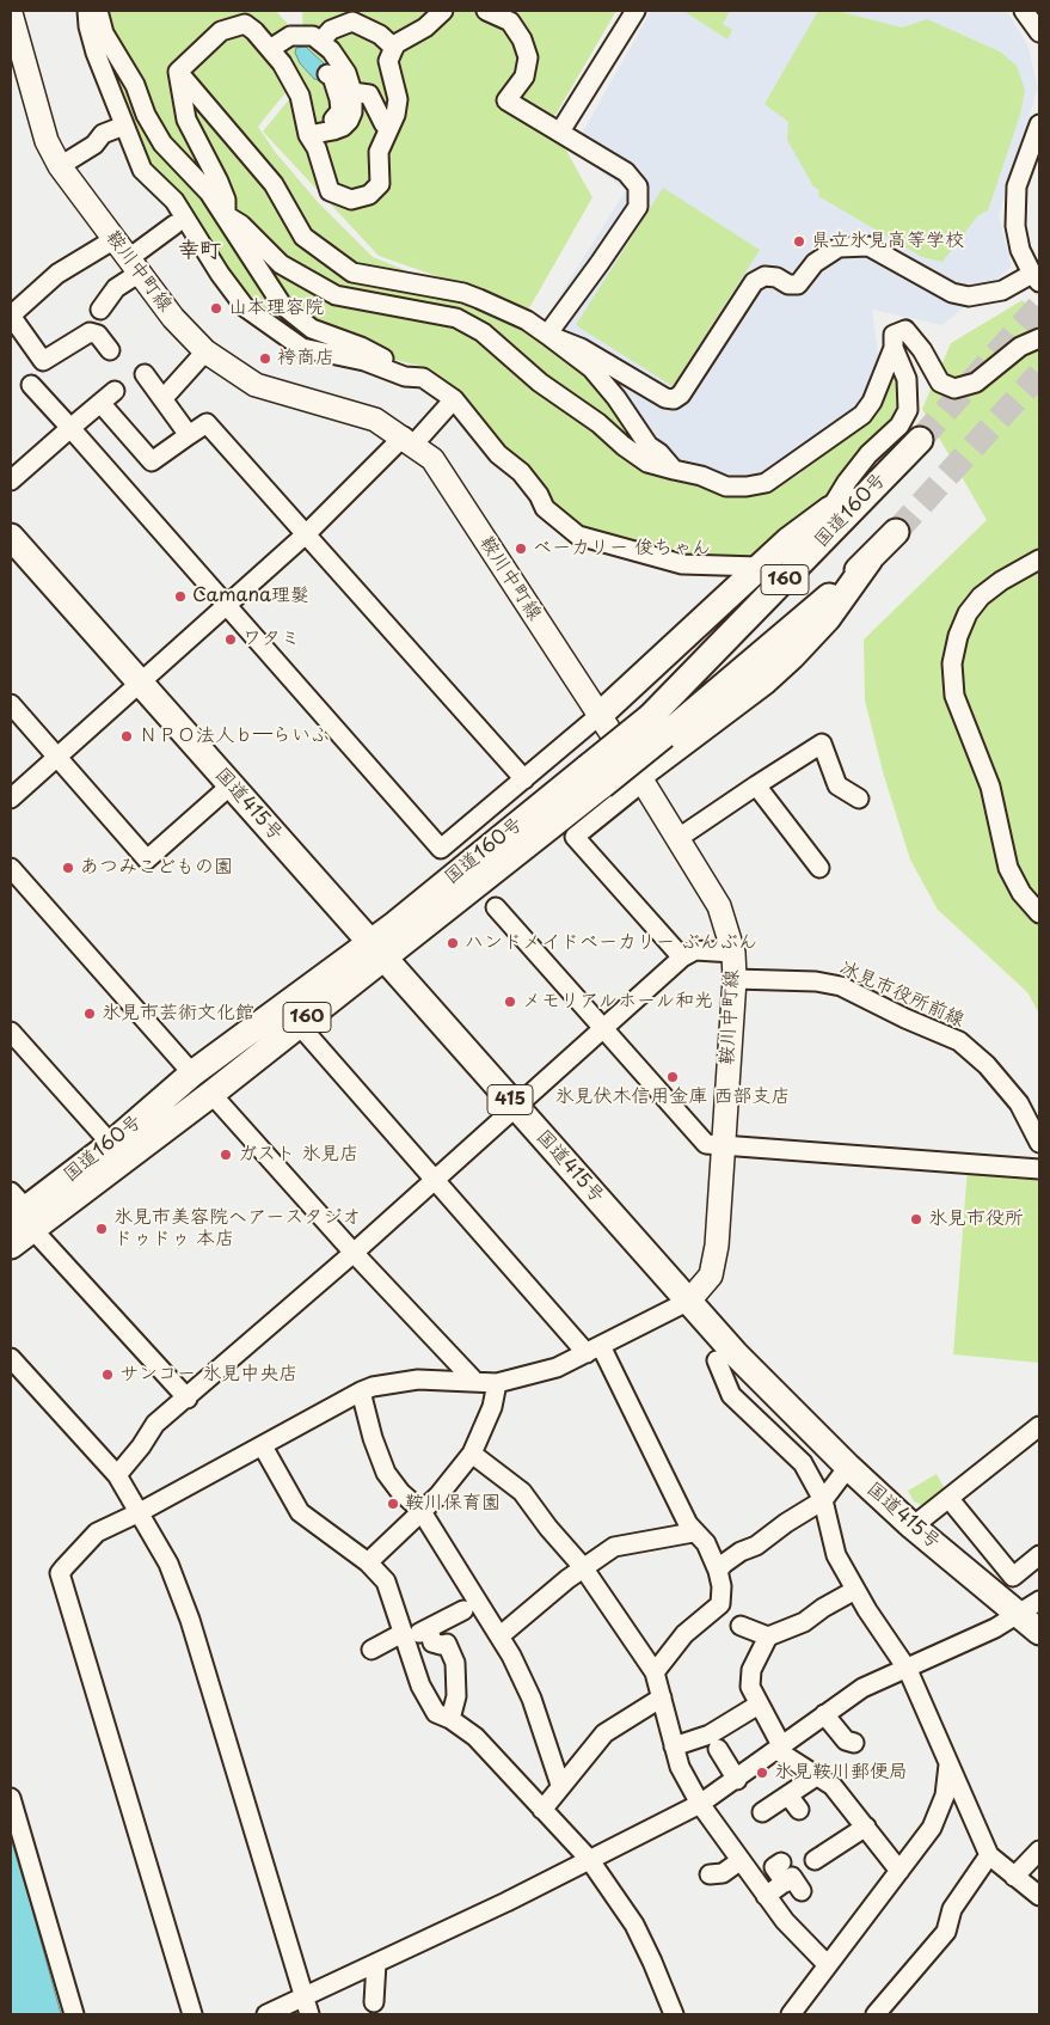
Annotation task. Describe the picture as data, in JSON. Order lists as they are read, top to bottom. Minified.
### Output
{"streets":{"highway":["国道160号","160","国道415号","415"],"main road":["鞍川中町線"],"street":["冰見市役所前線"]},"crossings":[["鞍川中町線","国道415号"],["鞍川中町線","冰見市役所前線"],["国道160号","国道415号"]],"districts":["幸町"],"places":["県立氷見高等学校","山本理容院","袴商店","ベーカリー 俊ちゃん","Camana理髮","ワタミ","ＮＰＯ法人ｂ―らいふ","あつみこどもの園","ハンドメイドベーカリー ぶんぶん","メモリアルホール和光","氷見市芸術文化館","氷見伏木信用金庫 西部支店","ガスト 氷見店","氷見市役所","氷見市美容院ヘアースタジオ ドゥドゥ 本店","サンコー 氷見中央店","鞍川保育園","氷見鞍川郵便局"]}
